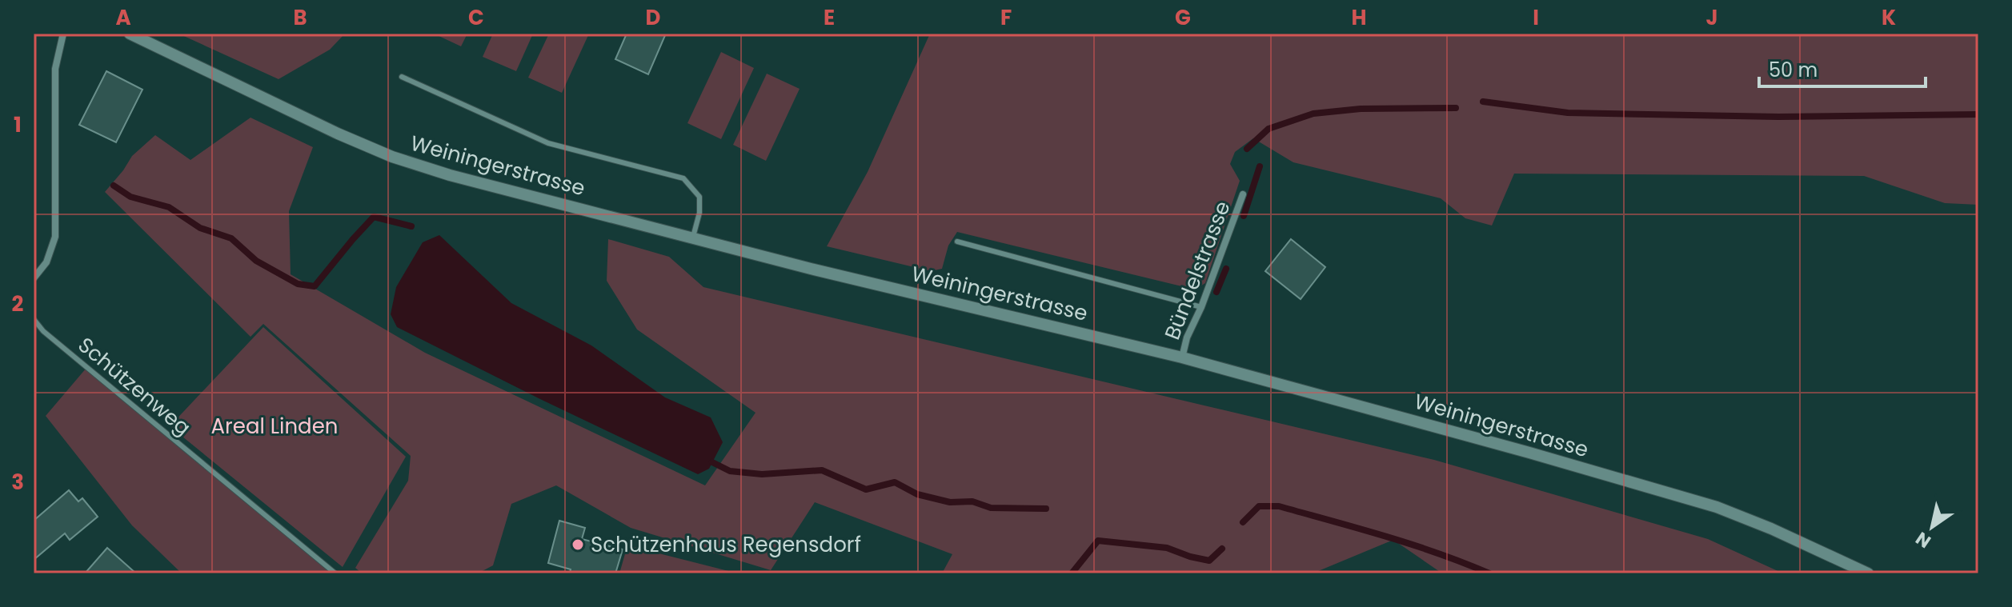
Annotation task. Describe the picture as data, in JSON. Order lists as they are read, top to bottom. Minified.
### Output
{"streets":{"street":["Weiningerstrasse","Bündelstrasse"],"lane":["Schützenweg"]},"crossings":[["Weiningerstrasse","Bündelstrasse"]],"parks":["Areal Linden"],"places":["Schützenhaus Regensdorf"],"scale_bar":"50 m","north":"bottom left","grid":{"columns":["A","B","C","D","E","F","G","H","I","J","K"],"rows":["1","2","3"]}}
